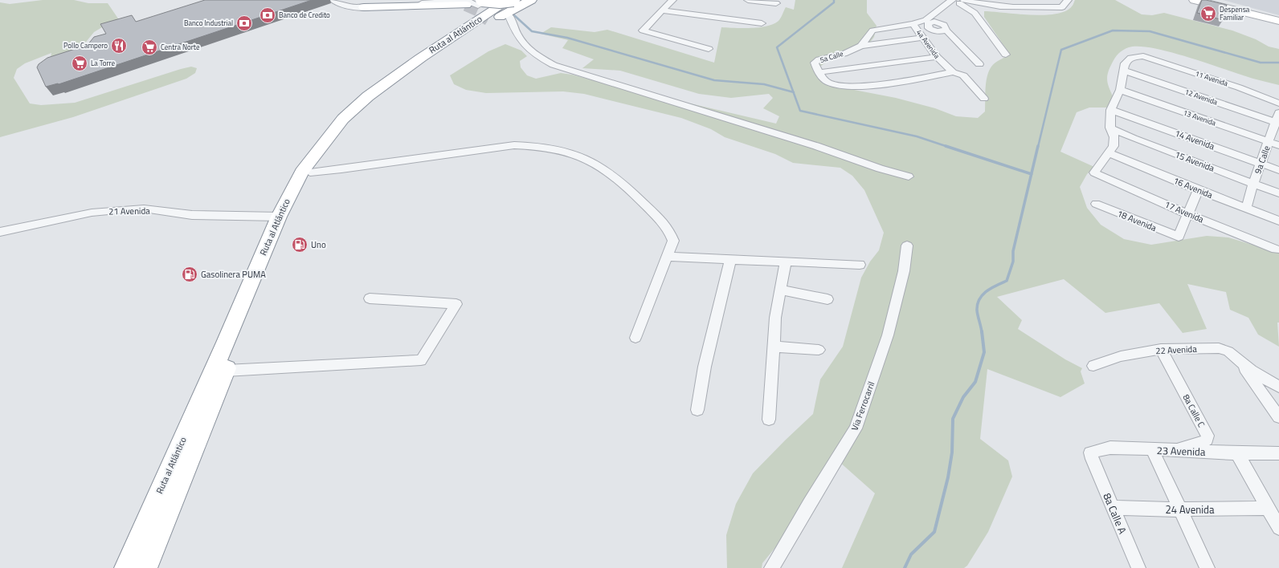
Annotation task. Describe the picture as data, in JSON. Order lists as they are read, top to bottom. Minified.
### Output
{"streets":{"highway":["Ruta al Atlántico"],"street":["4a Avenida","5a Calle","11 Avenida","12 Avenida","13 Avenida","14 Avenida","9a Calle","15 Avenida","16 Avenida","21 Avenida","17 Avenida","18 Avenida","22 Avenida","Via Ferrocarril","8a Calle C","23 Avenida","24 Avenida","8a Calle A"]},"crossings":[["Ruta al Atlántico","21 Avenida"],["4a Avenida","5a Calle"],["11 Avenida","12 Avenida"],["12 Avenida","9a Calle"],["13 Avenida","9a Calle"],["14 Avenida","9a Calle"],["9a Calle","15 Avenida"],["9a Calle","16 Avenida"],["16 Avenida","17 Avenida"],["17 Avenida","18 Avenida"],["22 Avenida","8a Calle C"],["8a Calle C","23 Avenida"],["23 Avenida","8a Calle A"],["24 Avenida","8a Calle A"]],"places":{"supermarket":["Despensa Familiar","Centra Norte","La Torre"],"bank":["Banco de Credito","Banco Industrial"],"restaurant":["Pollo Campero"],"fuel station":["Uno","Gasolinera PUMA"]}}
